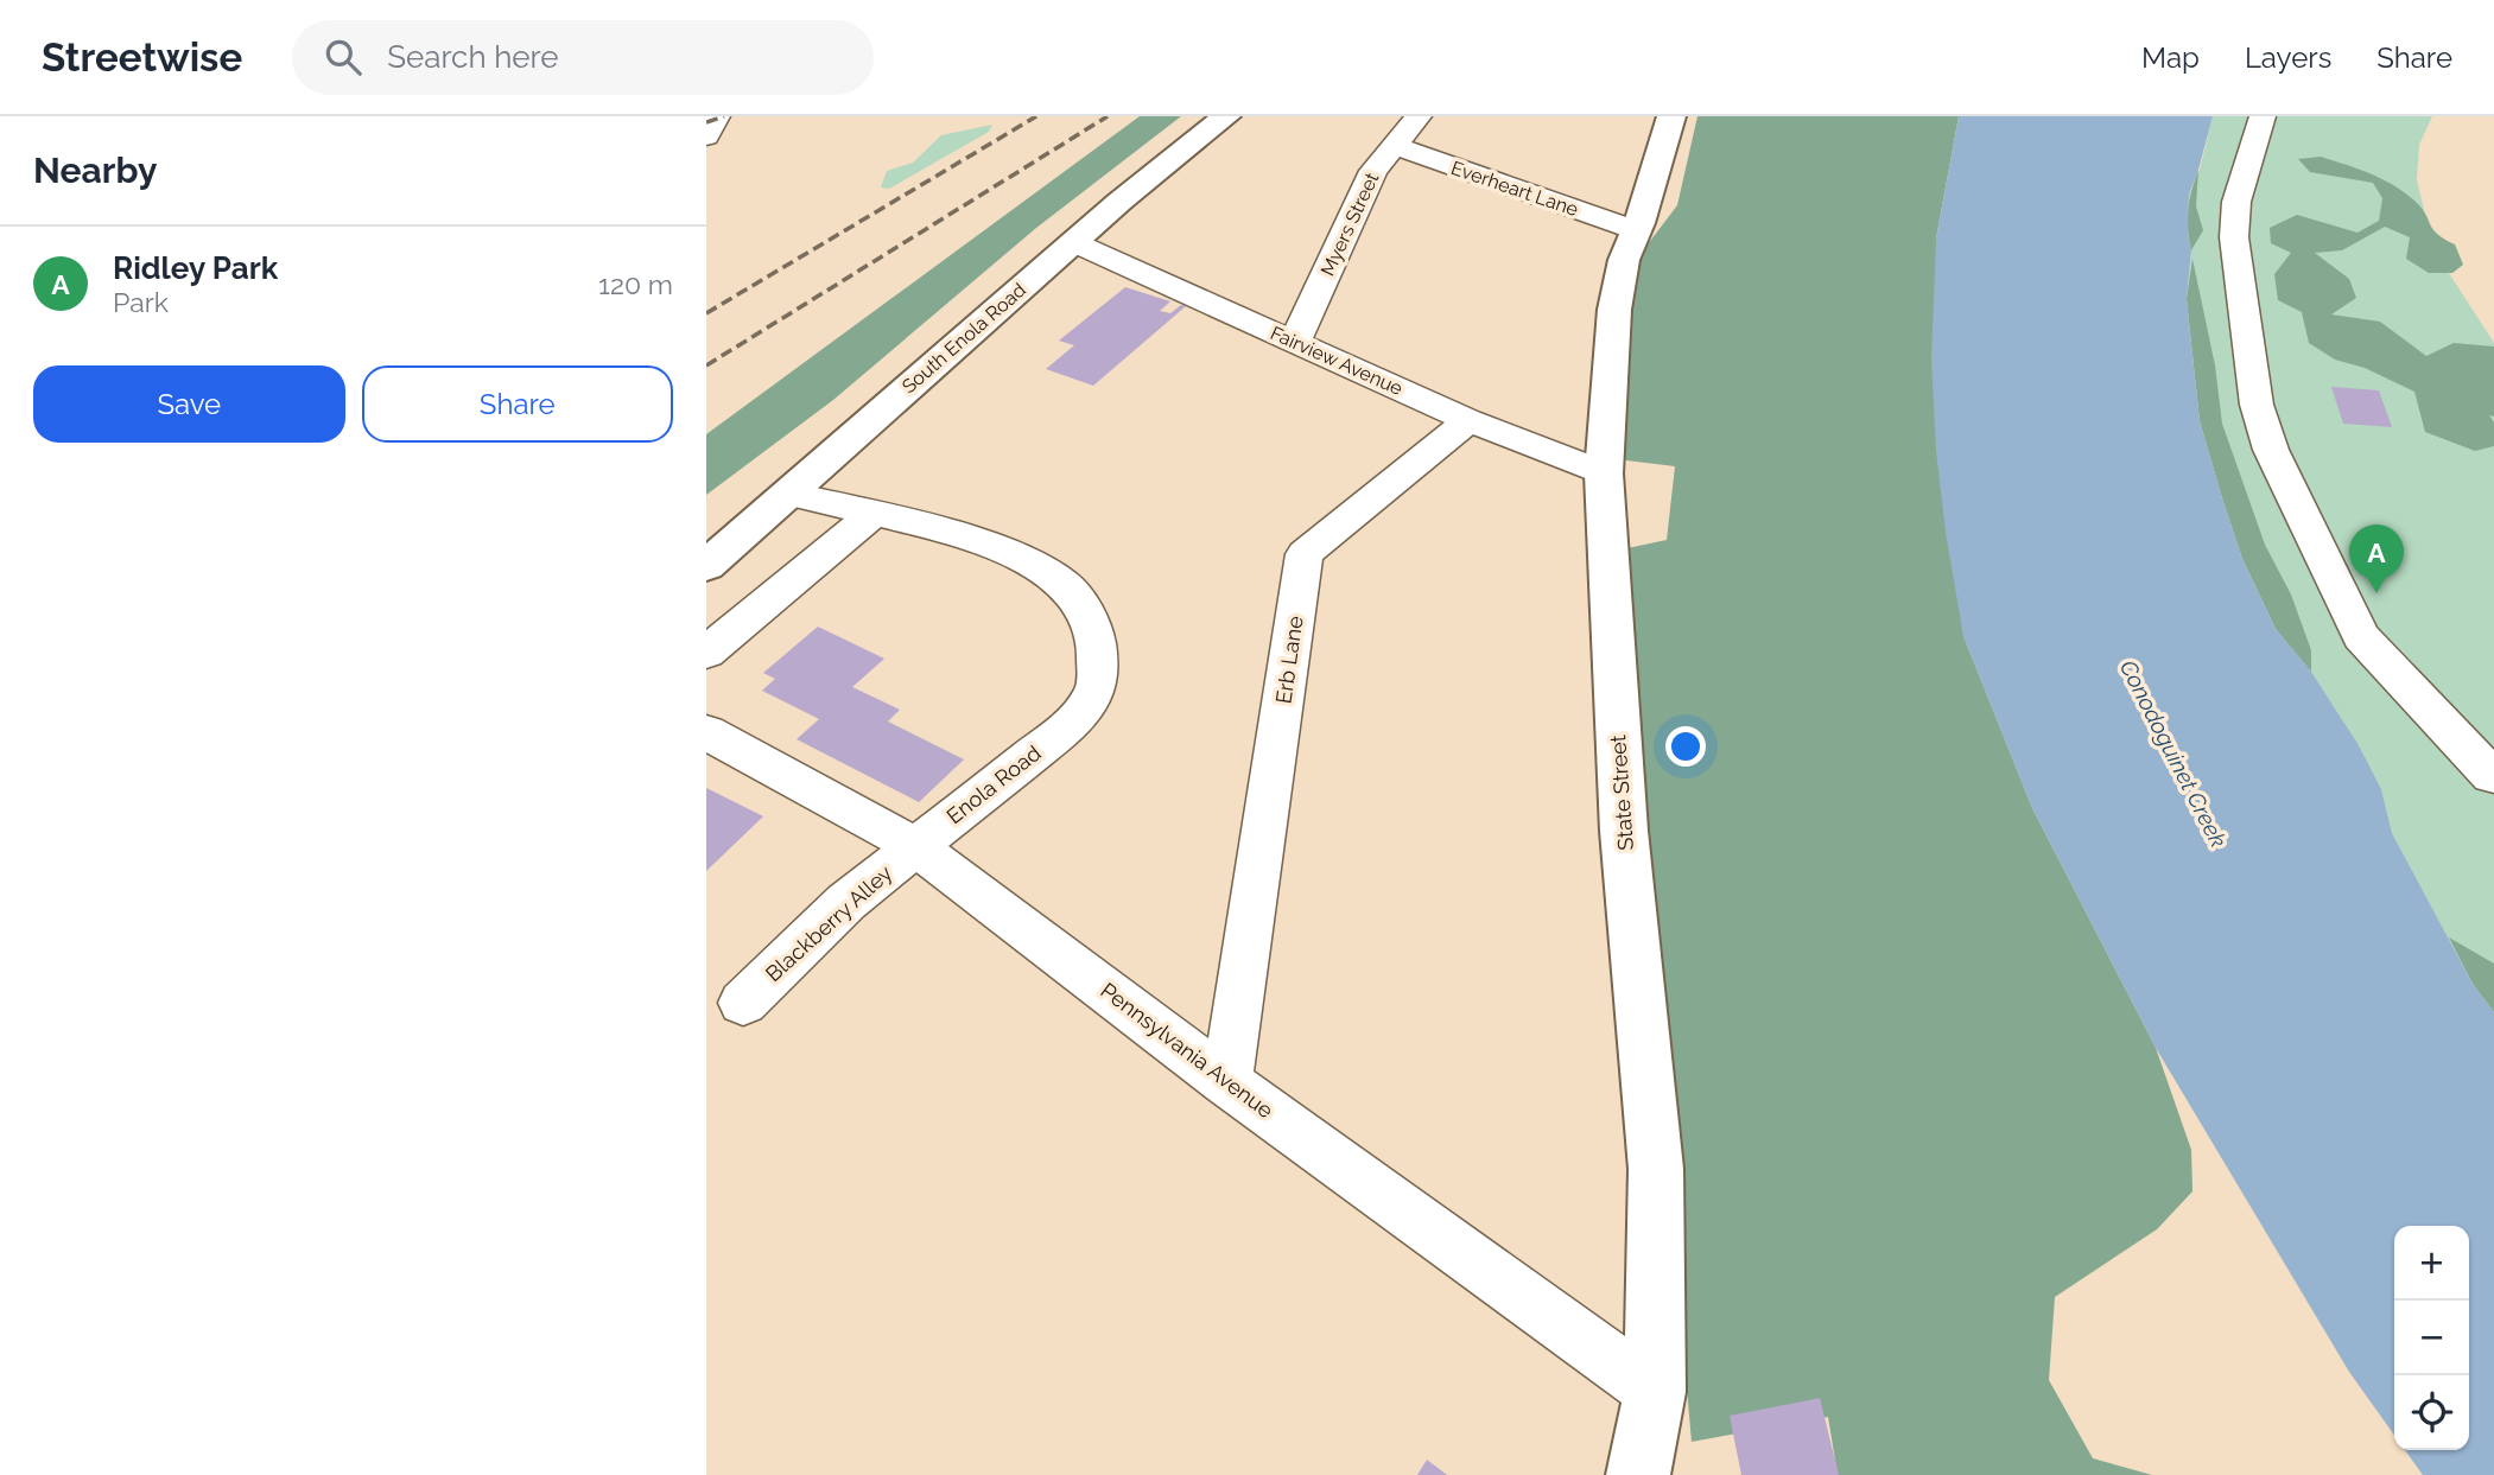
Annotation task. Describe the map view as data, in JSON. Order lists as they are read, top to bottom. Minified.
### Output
{"streets":{"main road":["South Enola Road","State Street"],"street":["Everheart Lane","Myers Street","Fairview Avenue","Erb Lane","Enola Road","Blackberry Alley","Pennsylvania Avenue"]},"crossings":[["Everheart Lane","Myers Street"],["Everheart Lane","State Street"],["Myers Street","Fairview Avenue"],["South Enola Road","Fairview Avenue"],["South Enola Road","Enola Road"],["Fairview Avenue","Erb Lane"],["Fairview Avenue","State Street"],["Erb Lane","Pennsylvania Avenue"],["Enola Road","Blackberry Alley"],["Enola Road","Pennsylvania Avenue"],["State Street","Pennsylvania Avenue"],["Blackberry Alley","Pennsylvania Avenue"]],"water":["Conodoguinet Creek"],"page":{"header":"Streetwise","search":"Search here","nav":["Map","Layers","Share"],"heading":"Nearby","list":[{"mark":"A","name":"Ridley Park","note":"Park","value":"120 m"}],"buttons":["Save","Share"],"pins":"A","map_buttons":["+","−"]}}
